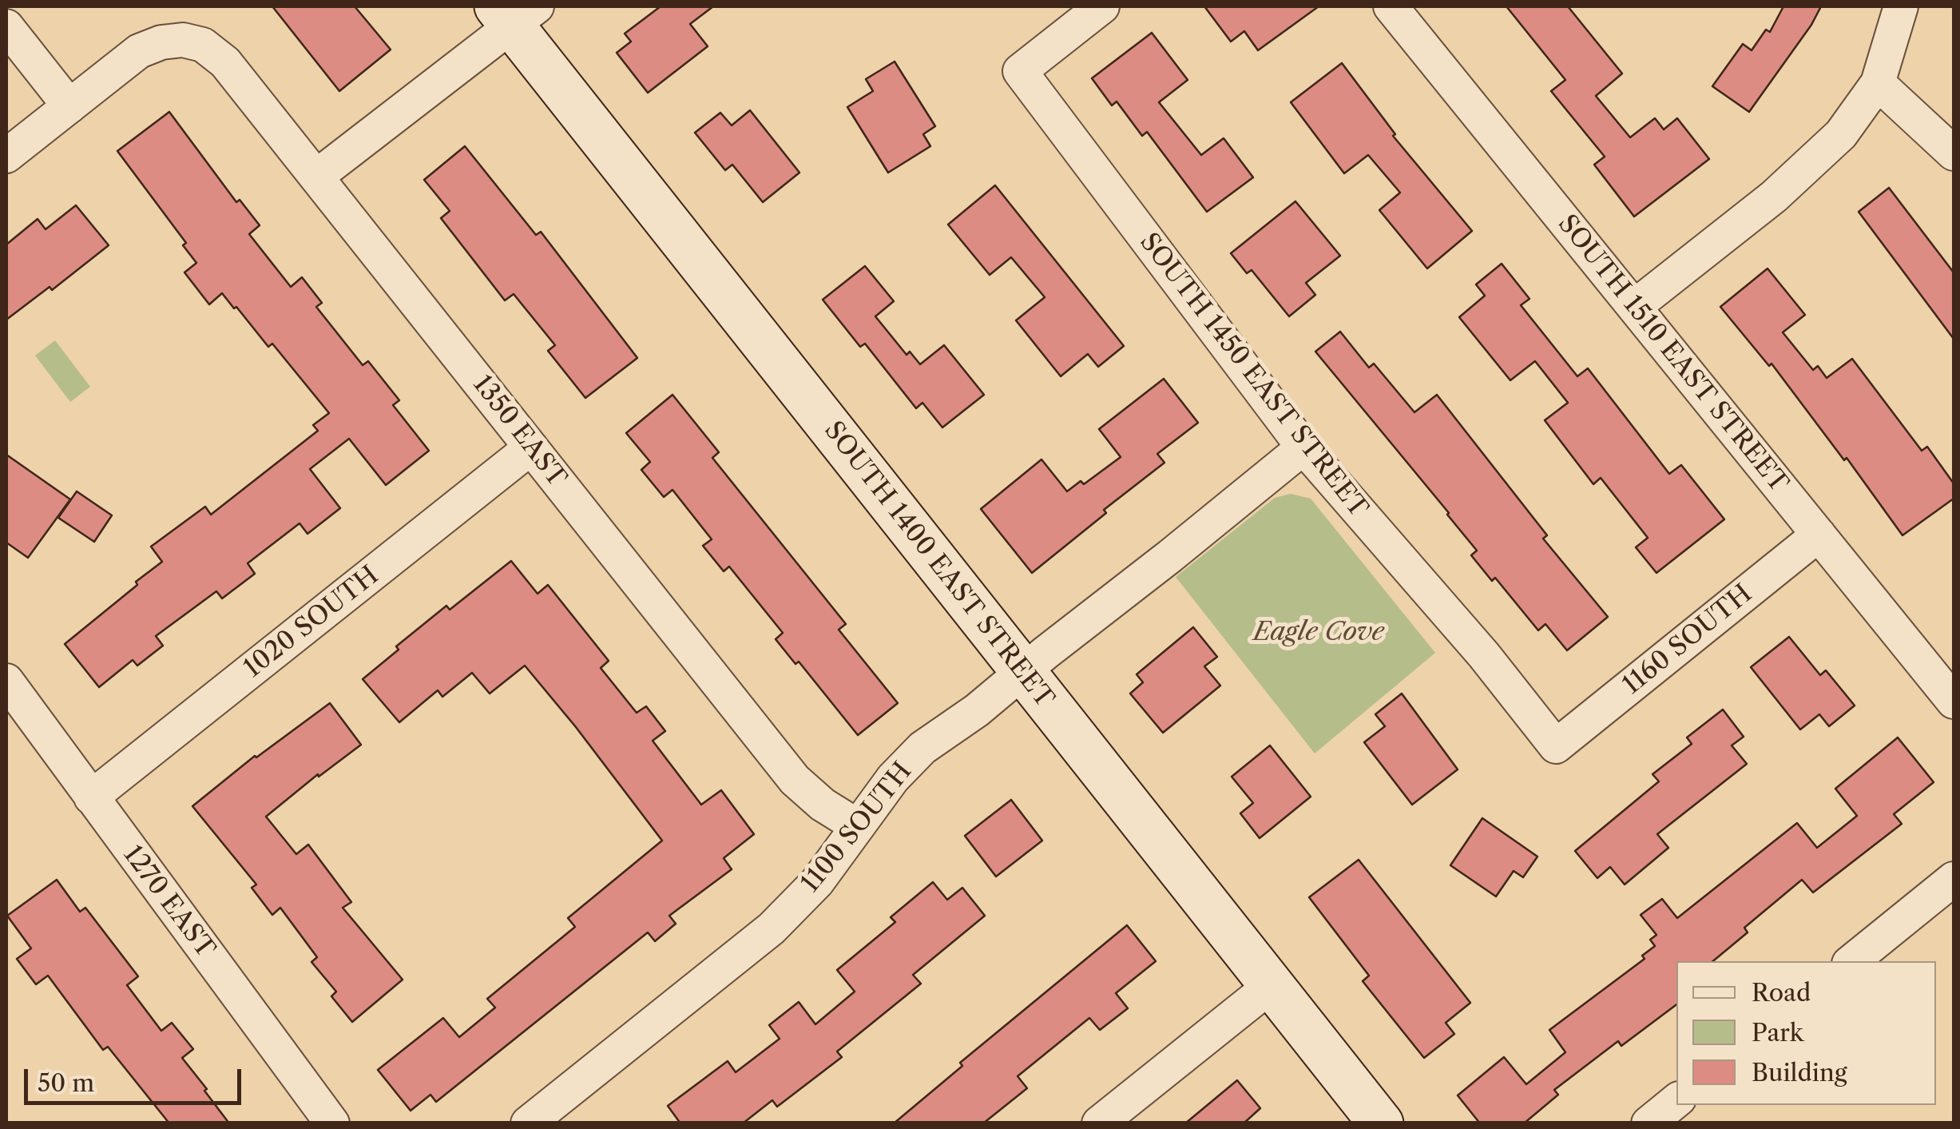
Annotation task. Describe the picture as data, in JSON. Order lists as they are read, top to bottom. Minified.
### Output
{"streets":{"street":["SOUTH 1510 EAST STREET","SOUTH 1450 EAST STREET","1350 EAST","SOUTH 1400 EAST STREET","1020 SOUTH","1160 SOUTH","1100 SOUTH","1270 EAST"]},"crossings":[["SOUTH 1510 EAST STREET","1160 SOUTH"],["SOUTH 1450 EAST STREET","1160 SOUTH"],["SOUTH 1450 EAST STREET","1100 SOUTH"],["1350 EAST","1020 SOUTH"],["1350 EAST","1100 SOUTH"],["SOUTH 1400 EAST STREET","1100 SOUTH"],["1020 SOUTH","1270 EAST"]],"parks":["Eagle Cove"],"legend":["Road","Park","Building"],"scale_bar":"50 m"}
